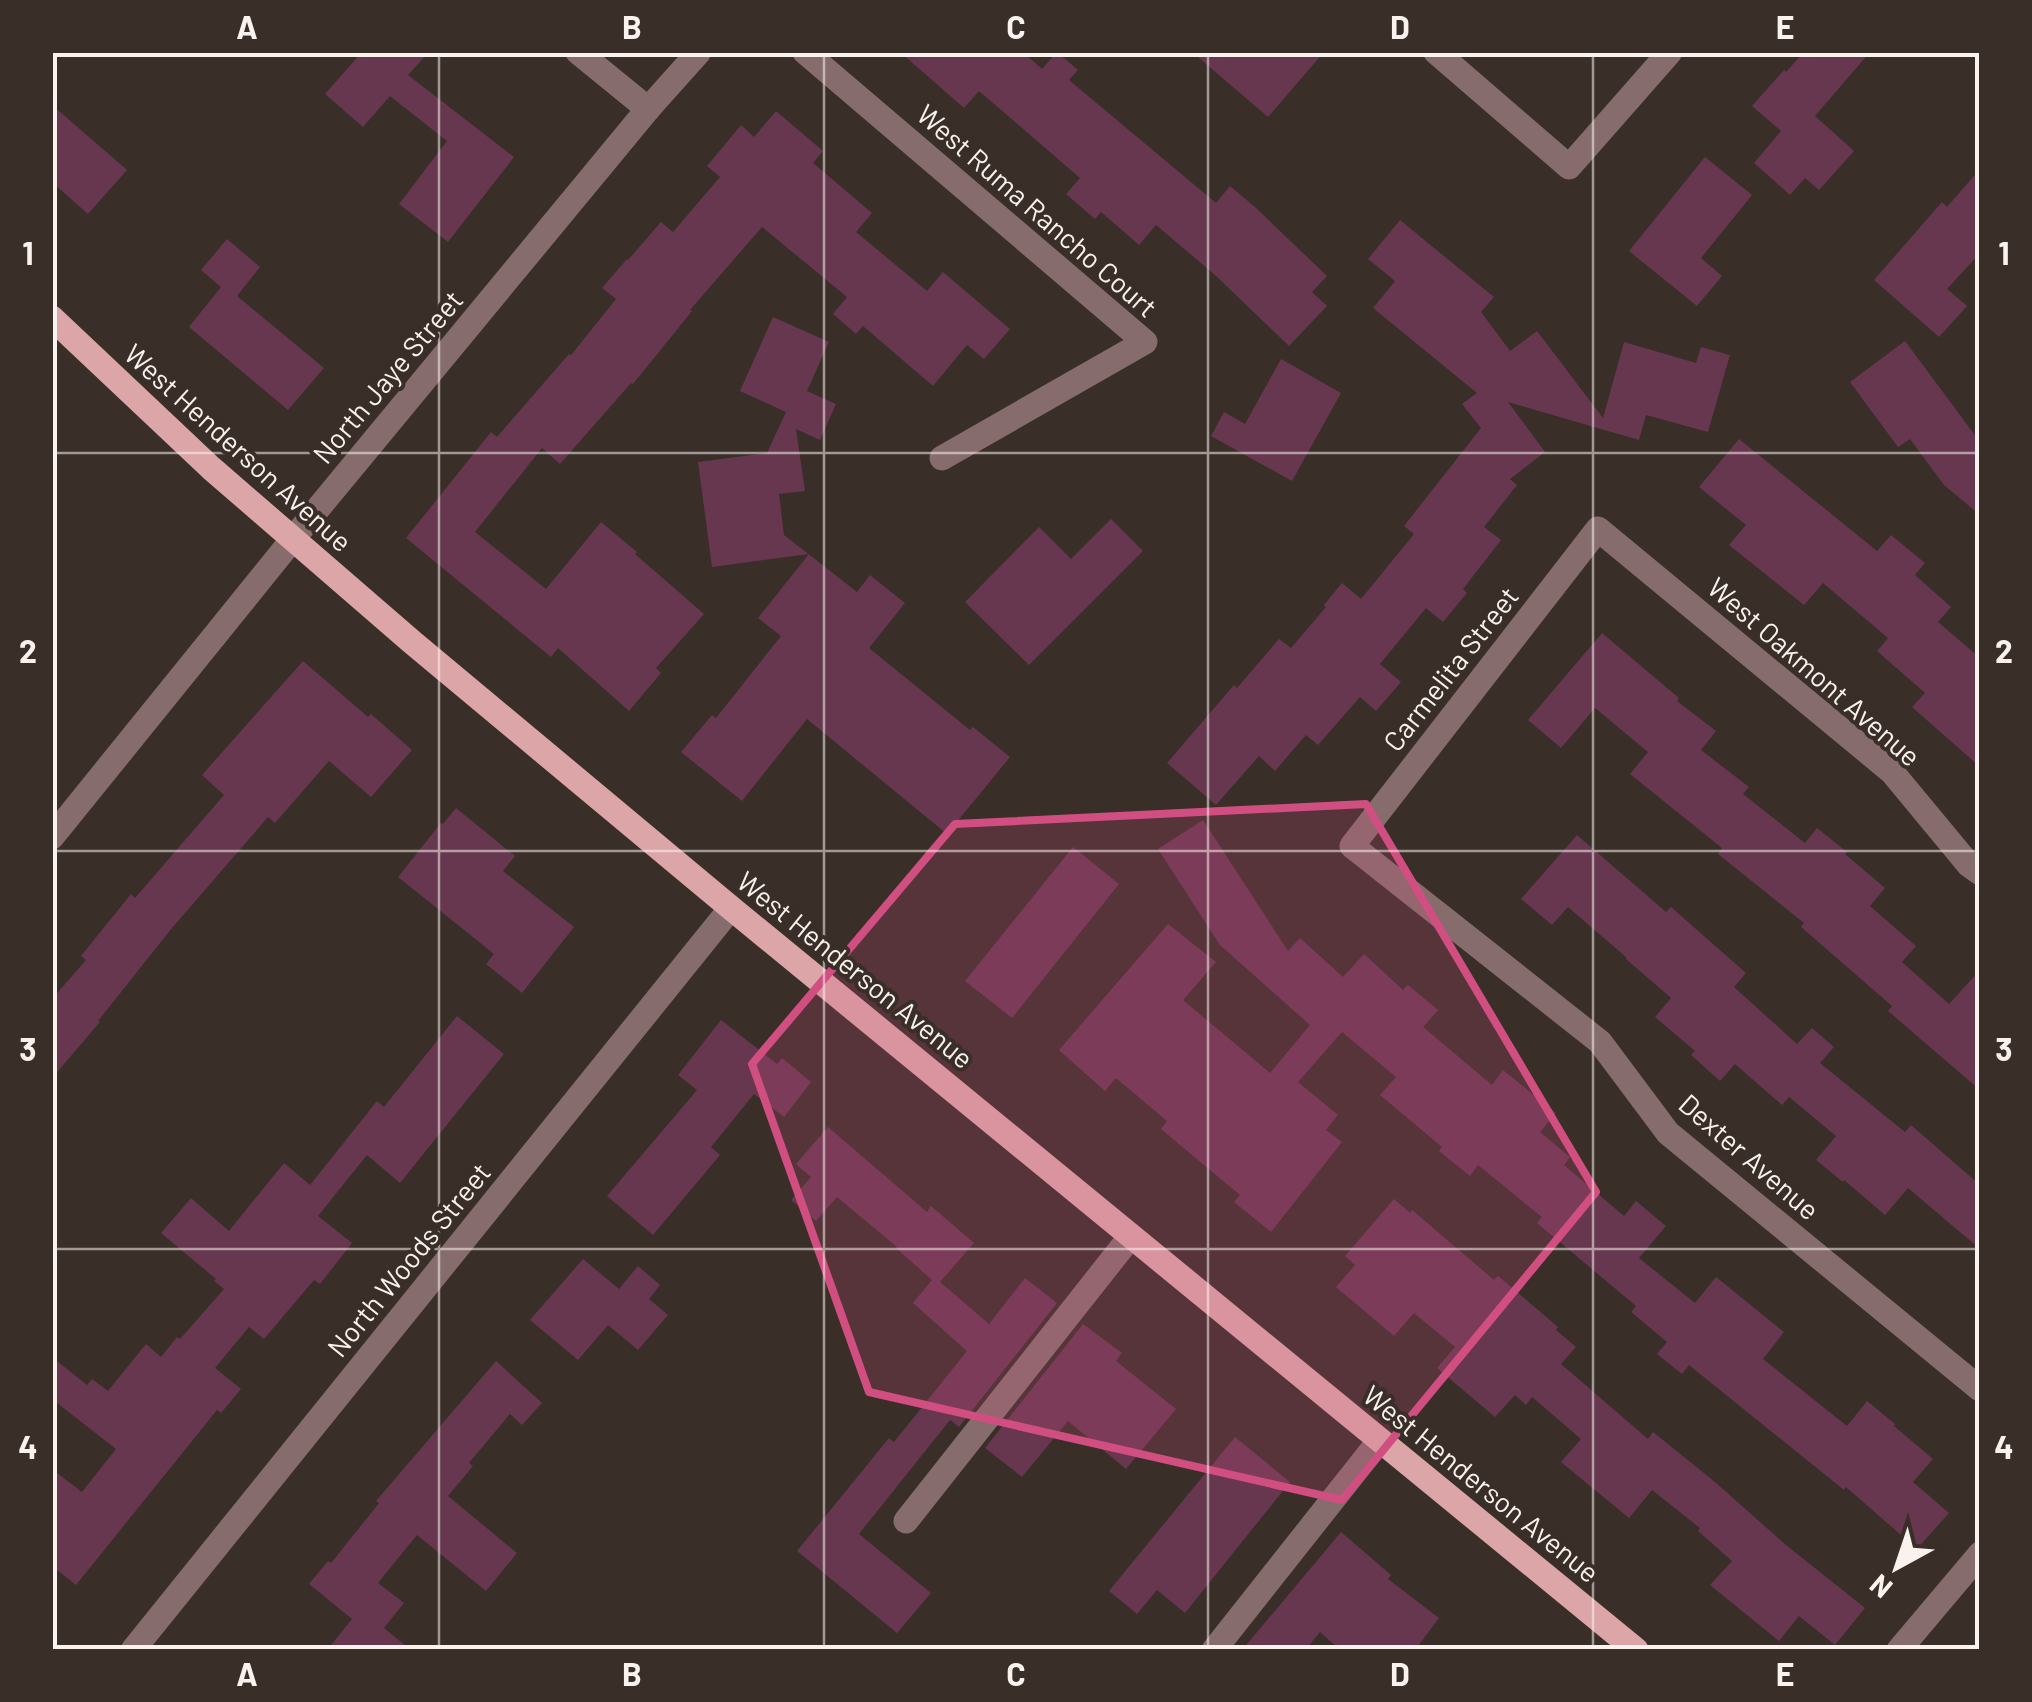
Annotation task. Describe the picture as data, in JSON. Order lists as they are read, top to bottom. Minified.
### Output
{"streets":{"main road":["West Henderson Avenue"],"street":["West Ruma Rancho Court","North Jaye Street","Carmelita Street","West Oakmont Avenue","Dexter Avenue","North Woods Street"]},"crossings":[["North Jaye Street","West Henderson Avenue"],["West Henderson Avenue","North Woods Street"],["Carmelita Street","West Oakmont Avenue"],["Carmelita Street","Dexter Avenue"]],"north":"bottom left","grid":{"columns":["A","B","C","D","E"],"rows":["1","2","3","4"]}}
